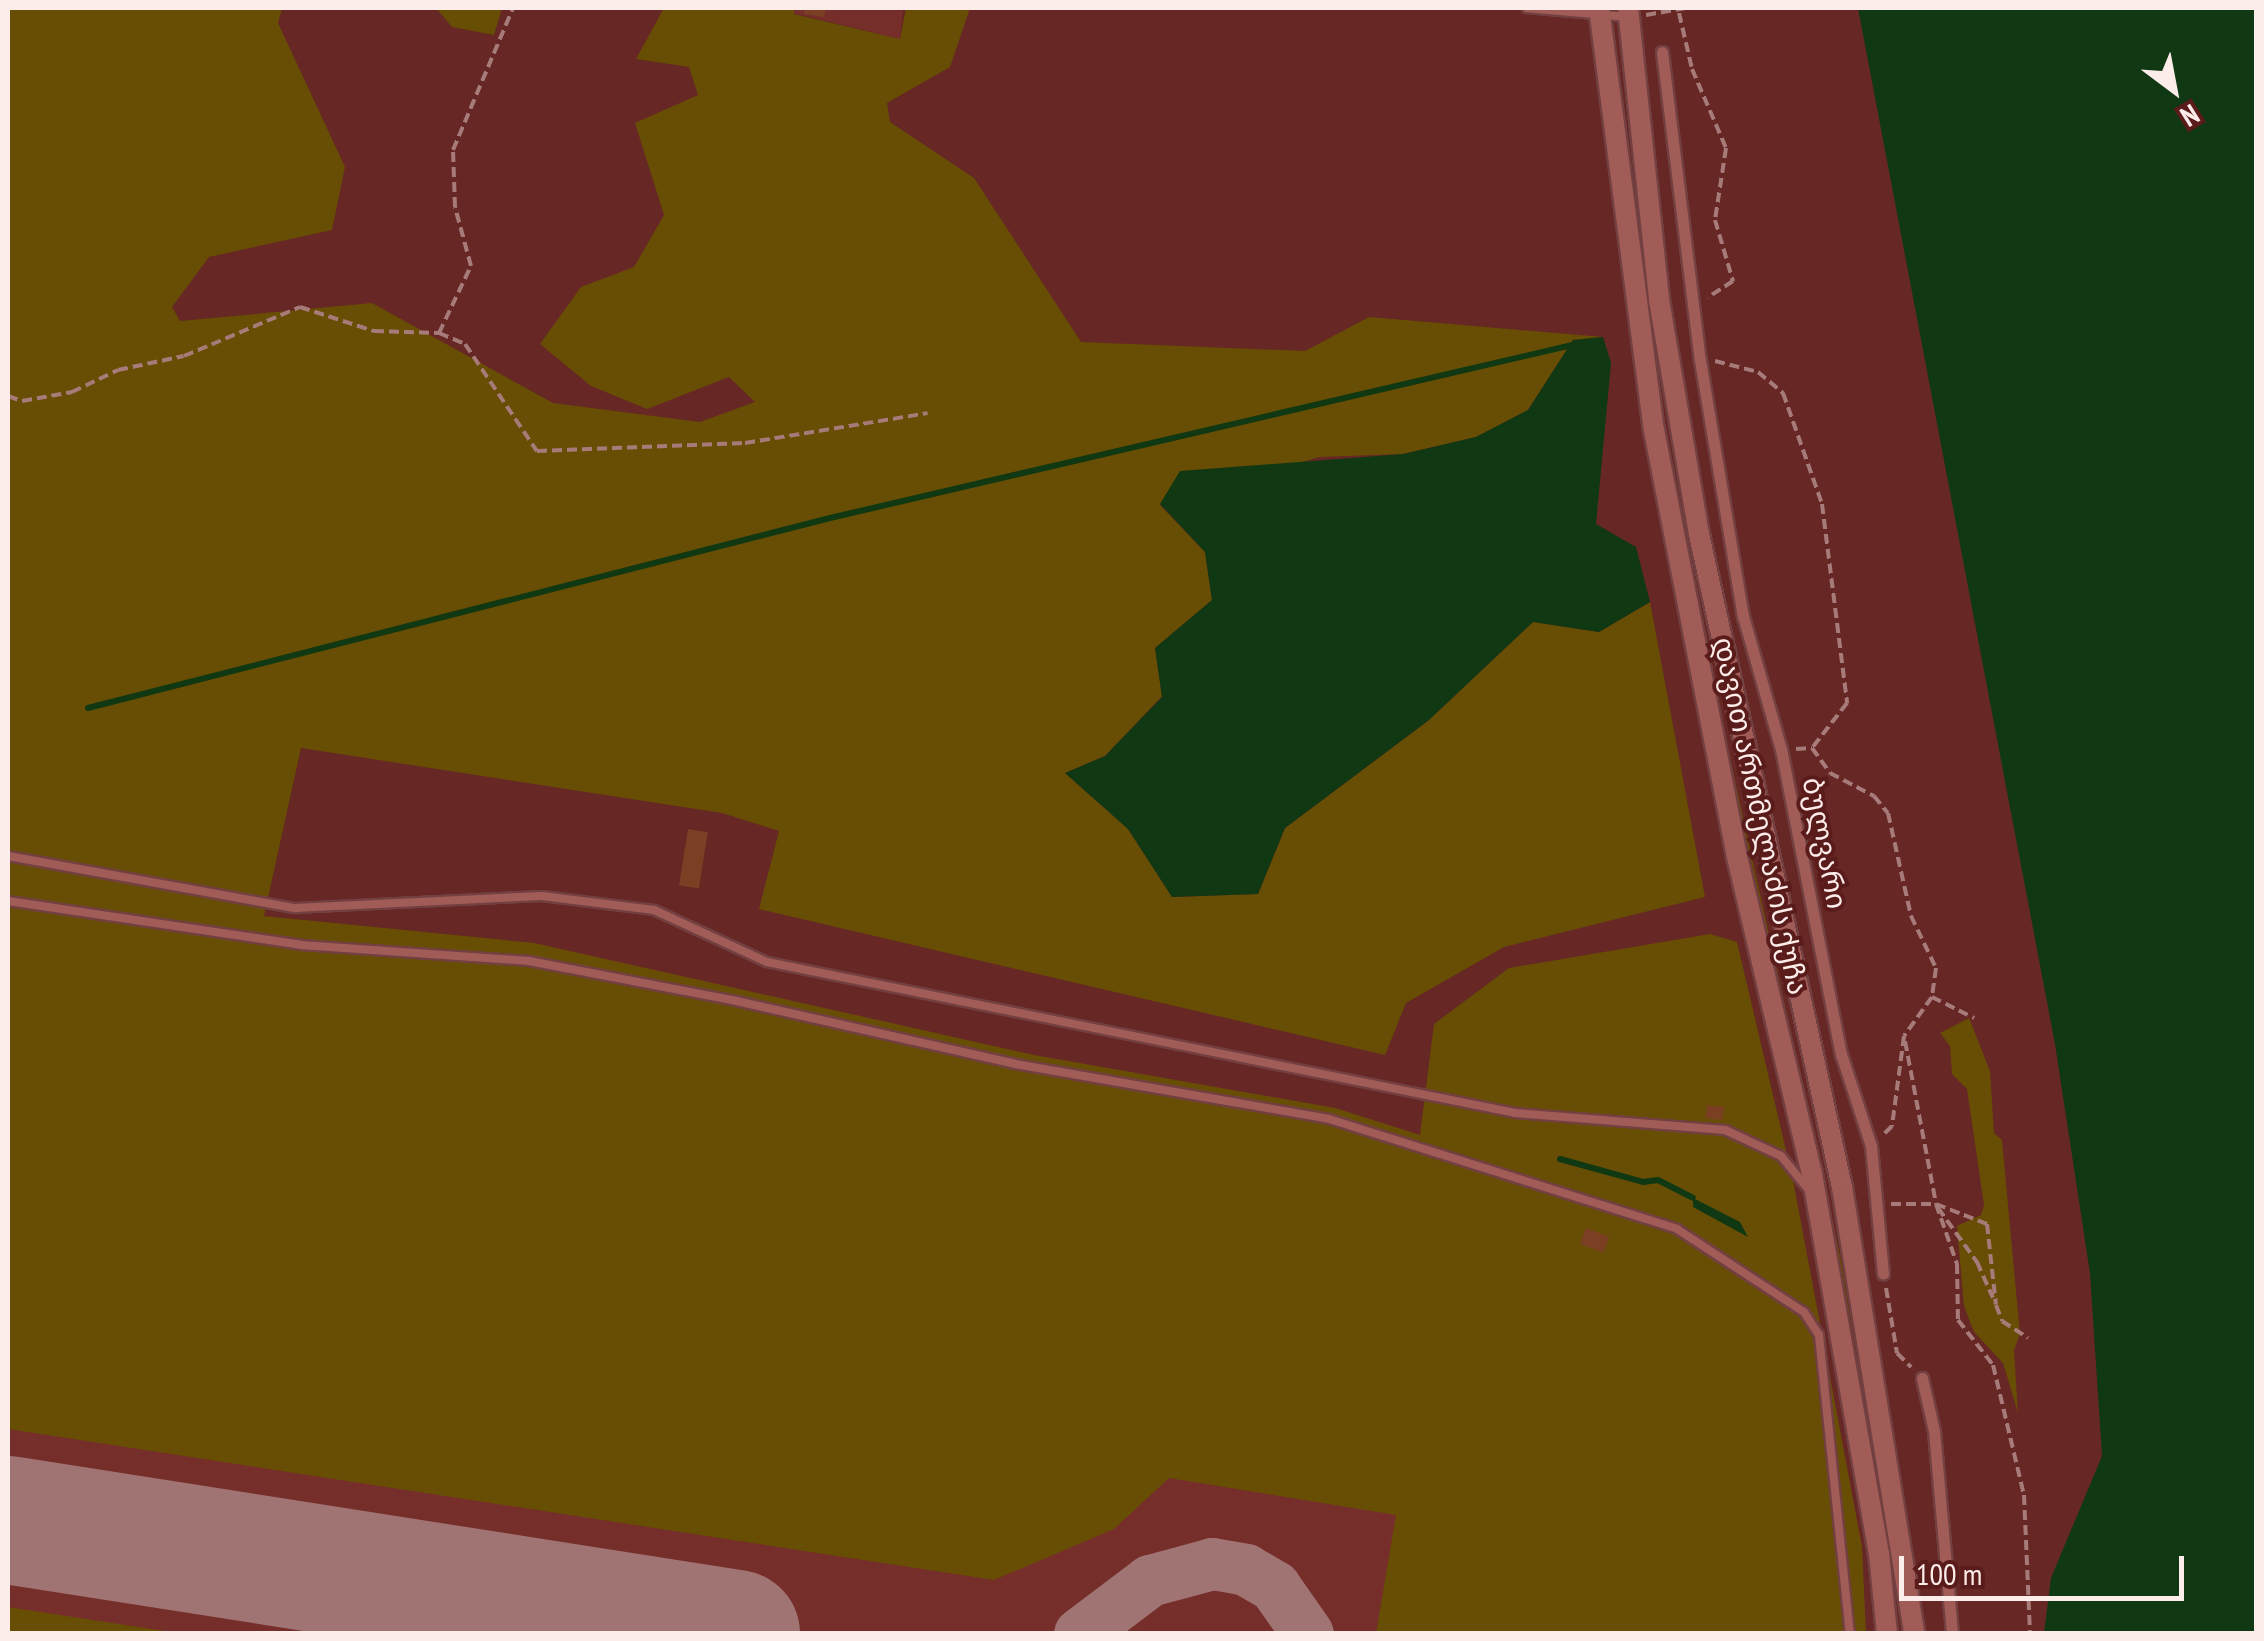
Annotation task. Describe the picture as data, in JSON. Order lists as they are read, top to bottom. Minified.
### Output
{"streets":{"street":["დავით ართმელაძის ქუჩა","ბულვარი"]},"scale_bar":"100 m","north":"bottom right"}
